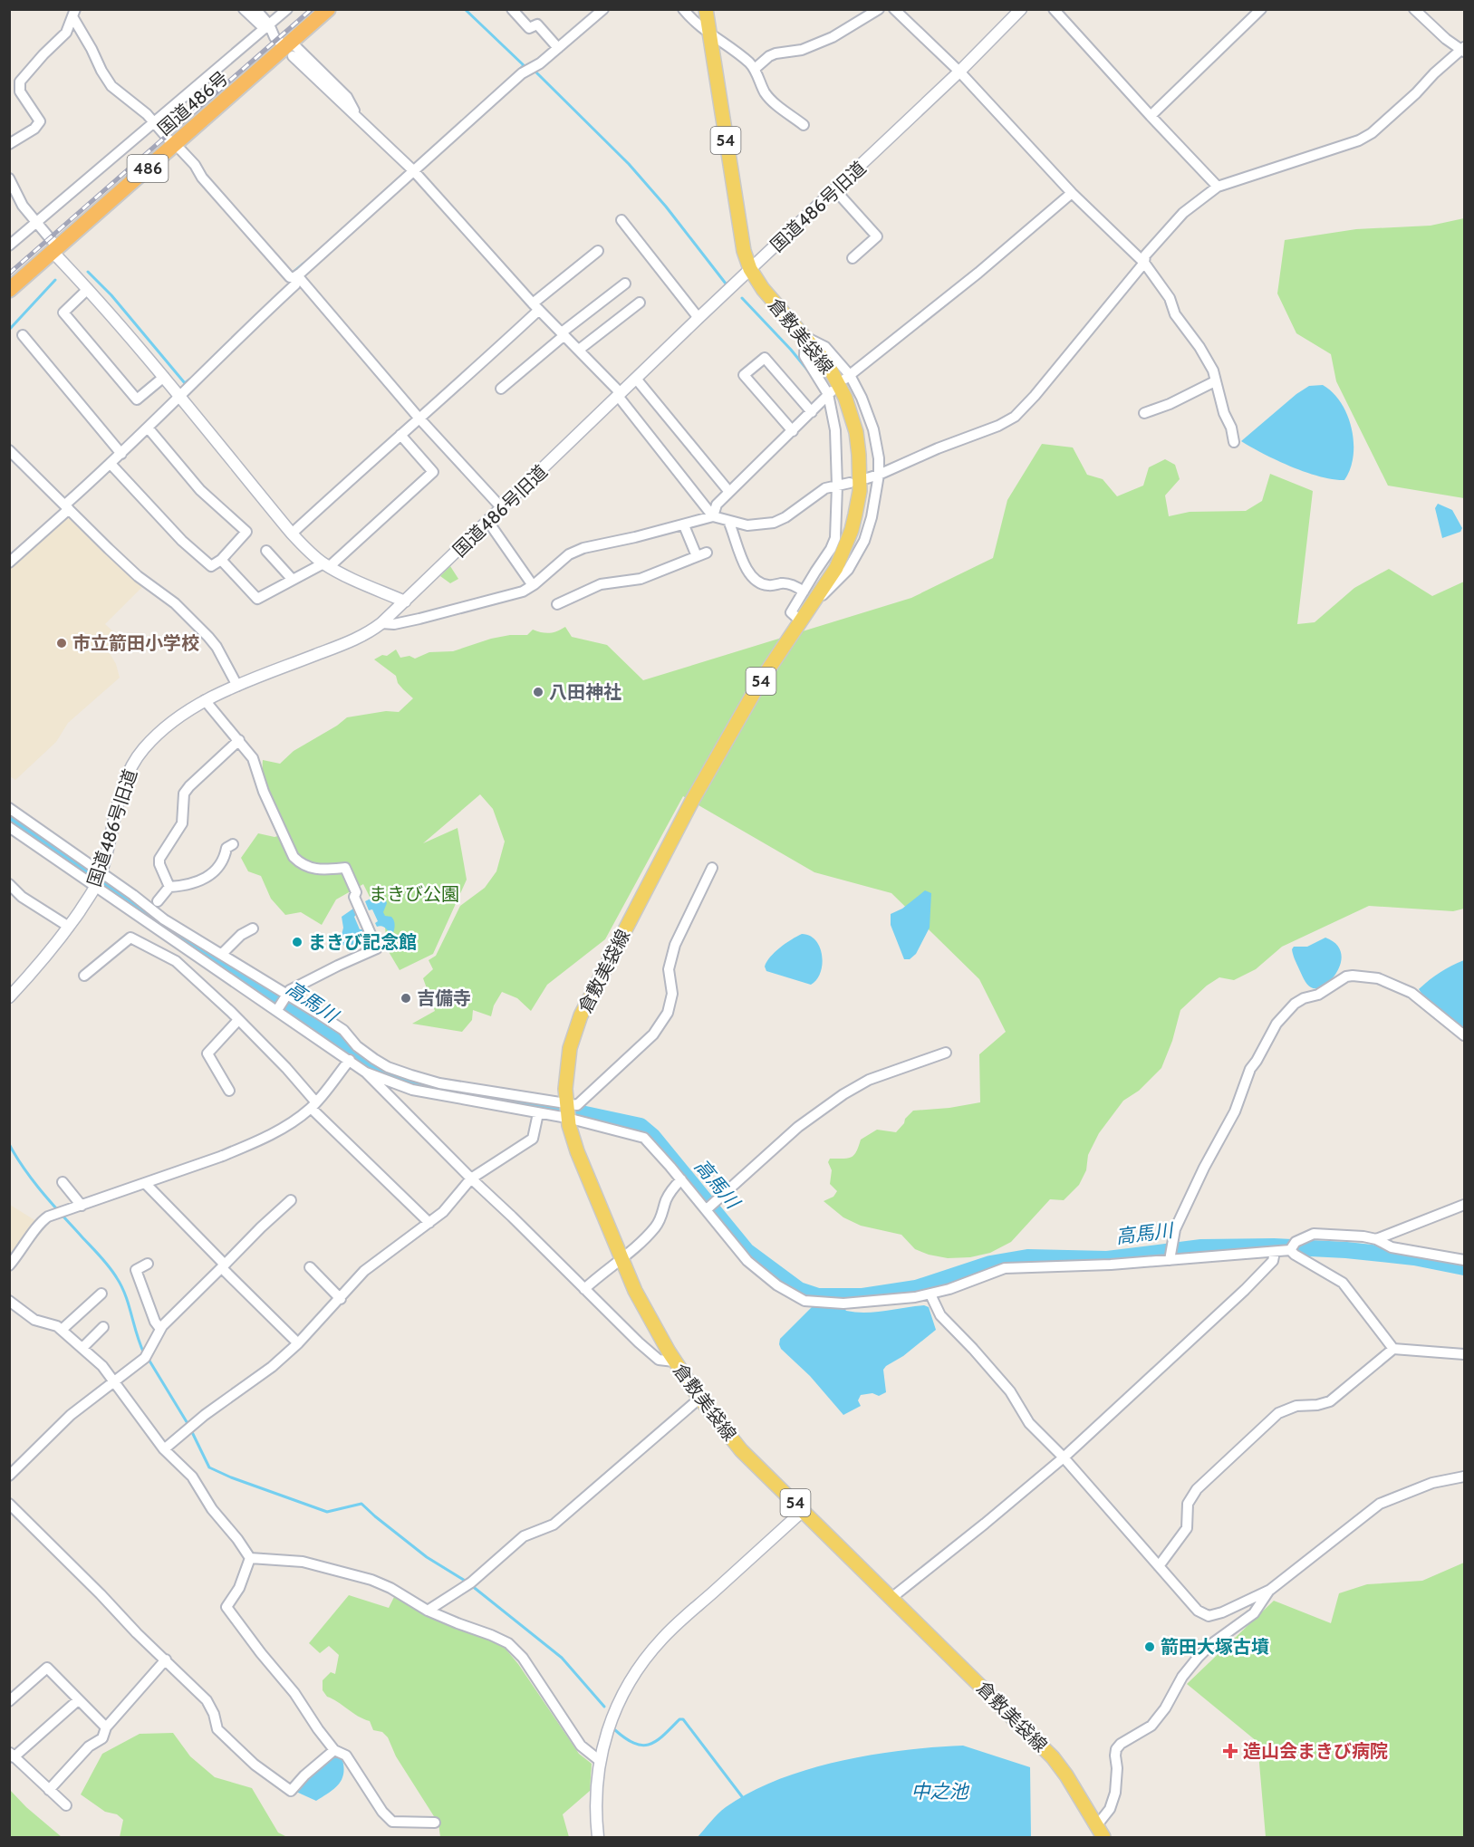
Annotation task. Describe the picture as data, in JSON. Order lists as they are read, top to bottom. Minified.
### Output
{"streets":{"highway":["国道486号","486"],"main road":["54","倉敷美袋線"],"street":["国道486号旧道"]},"crossings":[["国道486号旧道","倉敷美袋線"]],"water":["高馬川","中之池"],"parks":["まきび公園"],"places":{"other":["市立箭田小学校","八田神社","まきび記念館","吉備寺","箭田大塚古墳"],"health":["造山会まきび病院"]}}
